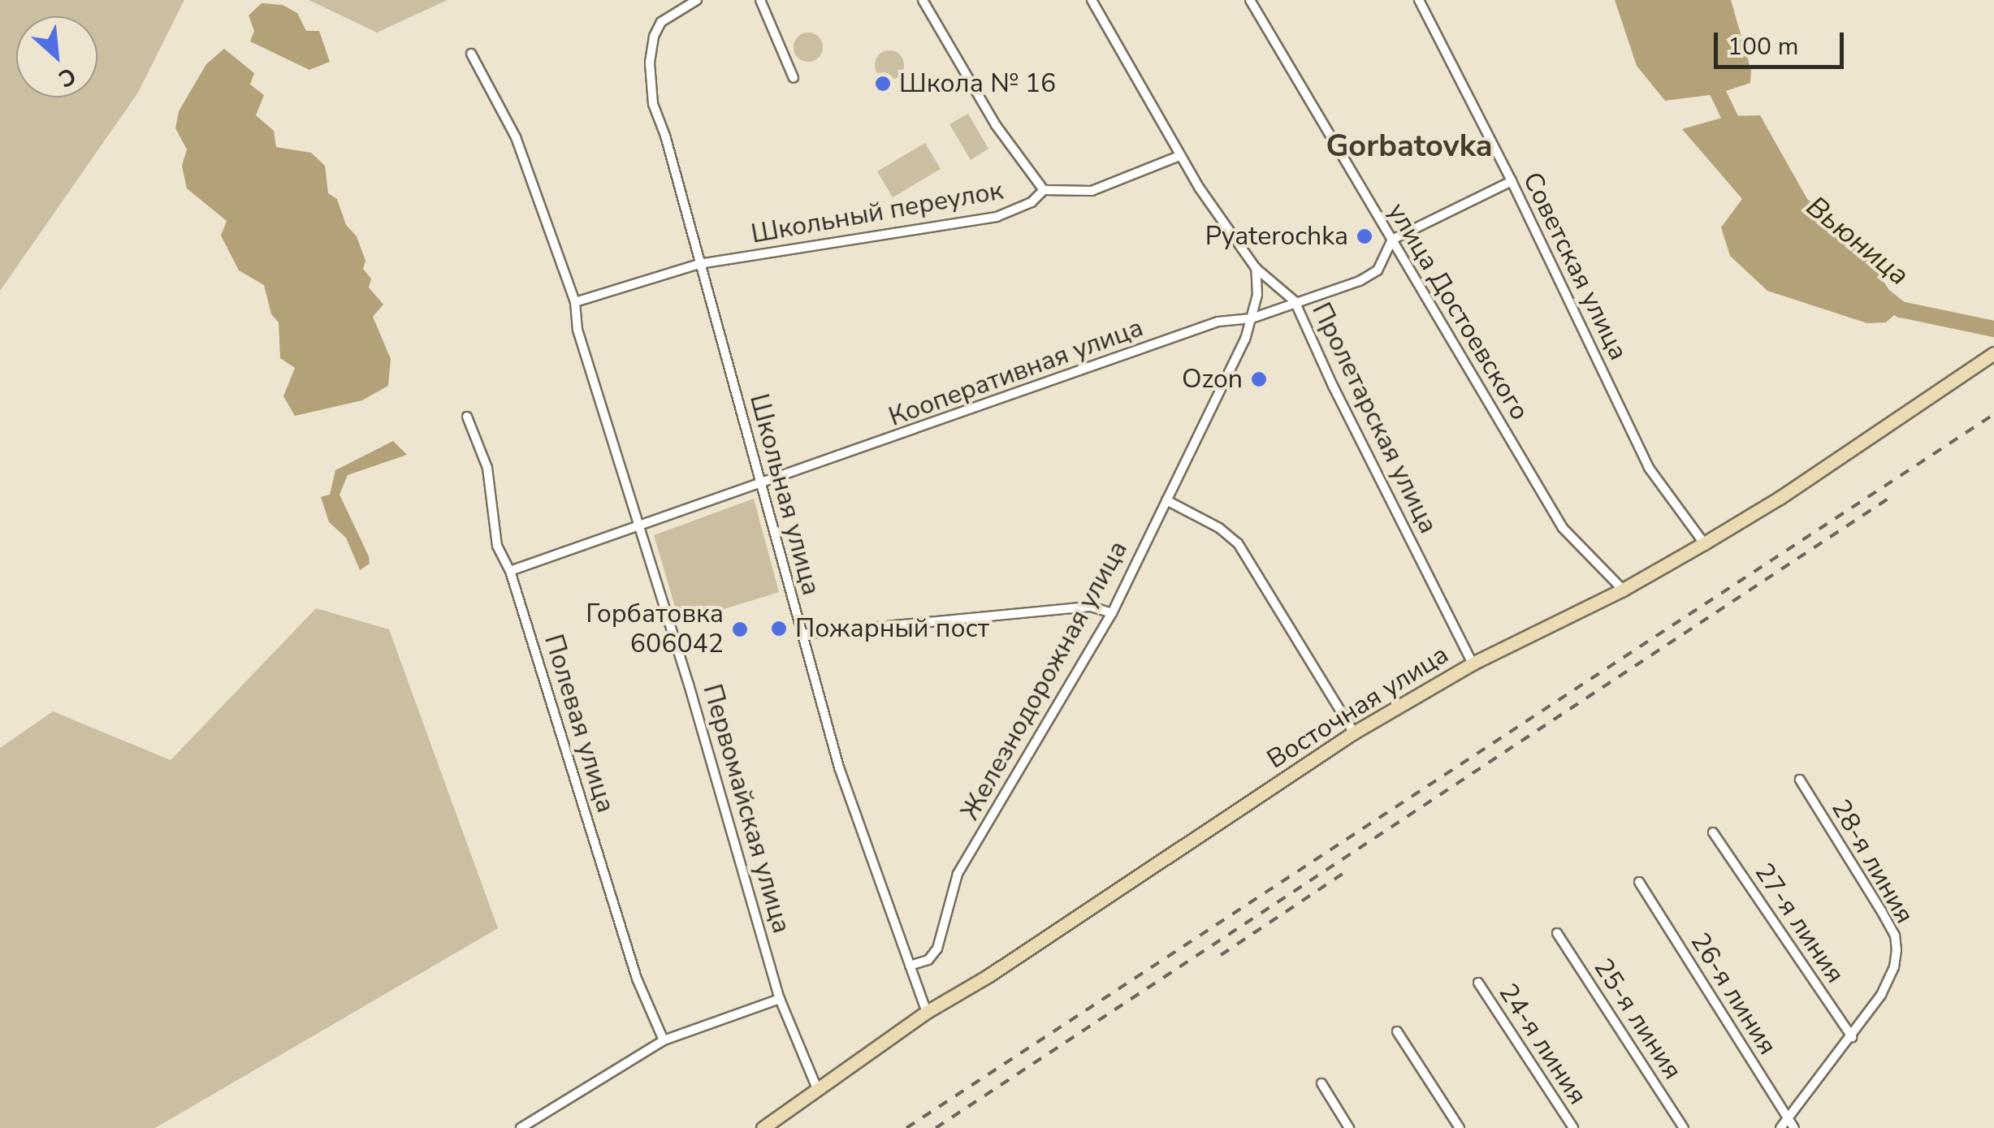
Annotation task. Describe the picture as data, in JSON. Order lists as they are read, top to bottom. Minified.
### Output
{"streets":{"main road":["Восточная улица"],"street":["Школьный переулок","Советская улица","улица Достоевского","Кооперативная улица","Пролетарская улица","Школьная улица","Железнодорожная улица","Полевая улица","Первомайская улица","28-я линия","27-я линия","26-я линия","25-я линия","24-я линия"]},"crossings":[["Школьный переулок","Школьная улица"],["Школьный переулок","Первомайская улица"],["Советская улица","Восточная улица"],["улица Достоевского","Кооперативная улица"],["улица Достоевского","Восточная улица"],["Кооперативная улица","Пролетарская улица"],["Кооперативная улица","Школьная улица"],["Кооперативная улица","Железнодорожная улица"],["Кооперативная улица","Полевая улица"],["Кооперативная улица","Первомайская улица"],["Пролетарская улица","Железнодорожная улица"],["Пролетарская улица","Восточная улица"],["Школьная улица","Железнодорожная улица"],["Школьная улица","Восточная улица"],["Восточная улица","Первомайская улица"],["28-я линия","27-я линия"]],"districts":["Gorbatovka"],"water":["Вьюница"],"places":["Школа № 16","Pyaterochka","Ozon","Пожарный пост","Горбатовка 606042"],"scale_bar":"100 m","north":"bottom right"}
